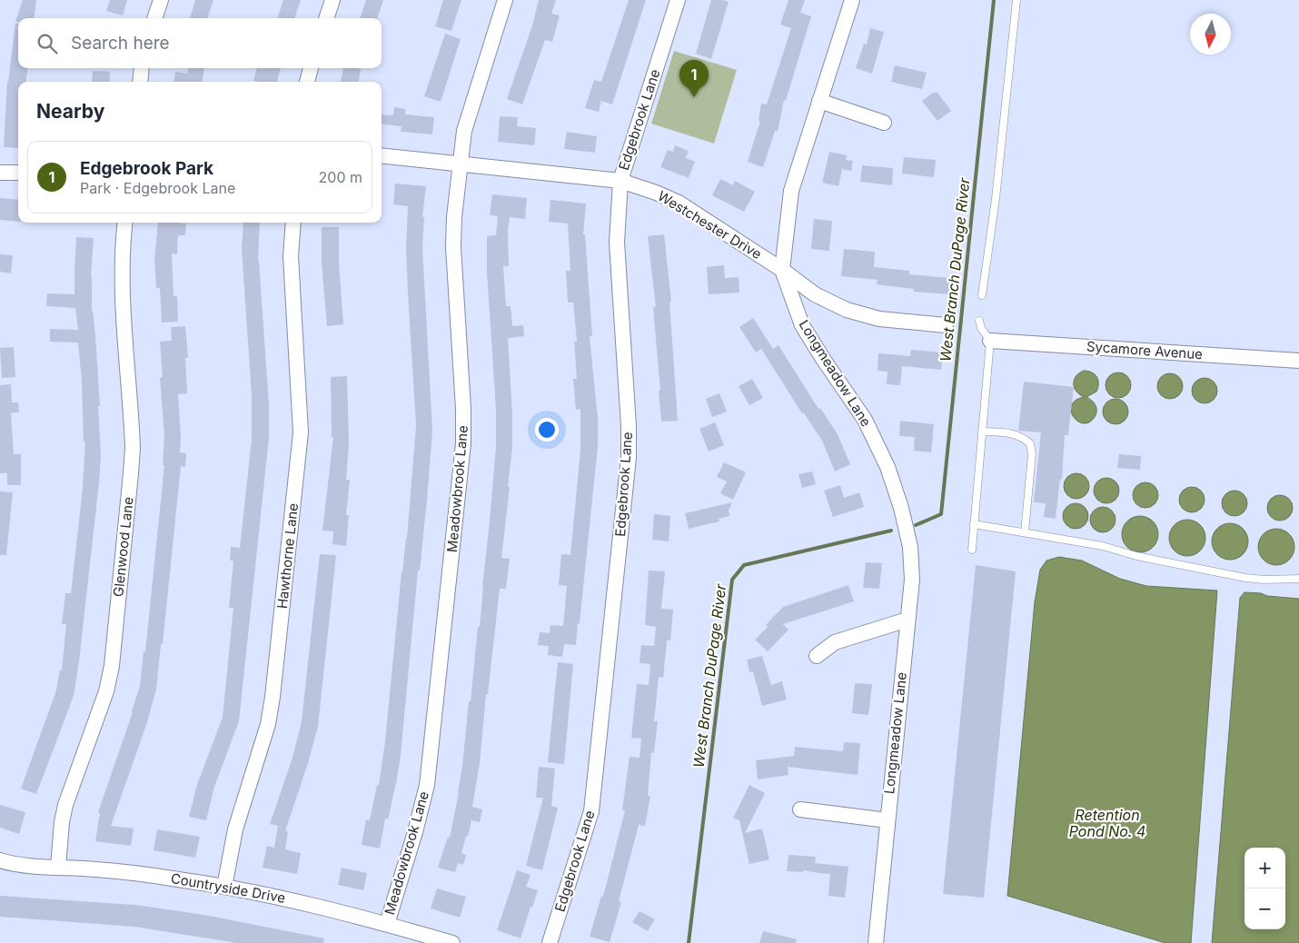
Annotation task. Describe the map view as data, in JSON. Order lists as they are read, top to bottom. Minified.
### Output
{"streets":{"street":["Edgebrook Lane","Westchester Drive","Sycamore Avenue","Longmeadow Lane","Meadowbrook Lane","Glenwood Lane","Hawthorne Lane","Countryside Drive"]},"crossings":[["Edgebrook Lane","Westchester Drive"],["Westchester Drive","Longmeadow Lane"],["Westchester Drive","Meadowbrook Lane"],["Meadowbrook Lane","Countryside Drive"],["Glenwood Lane","Countryside Drive"],["Hawthorne Lane","Countryside Drive"]],"water":["West Branch DuPage River","Retention Pond No. 4"],"north":"bottom","page":{"search":"Search here","pins":"1","heading":"Nearby","list":[{"mark":"1","name":"Edgebrook Park","note":"Park · Edgebrook Lane","value":"200 m"}],"map_buttons":["+","−"]}}
